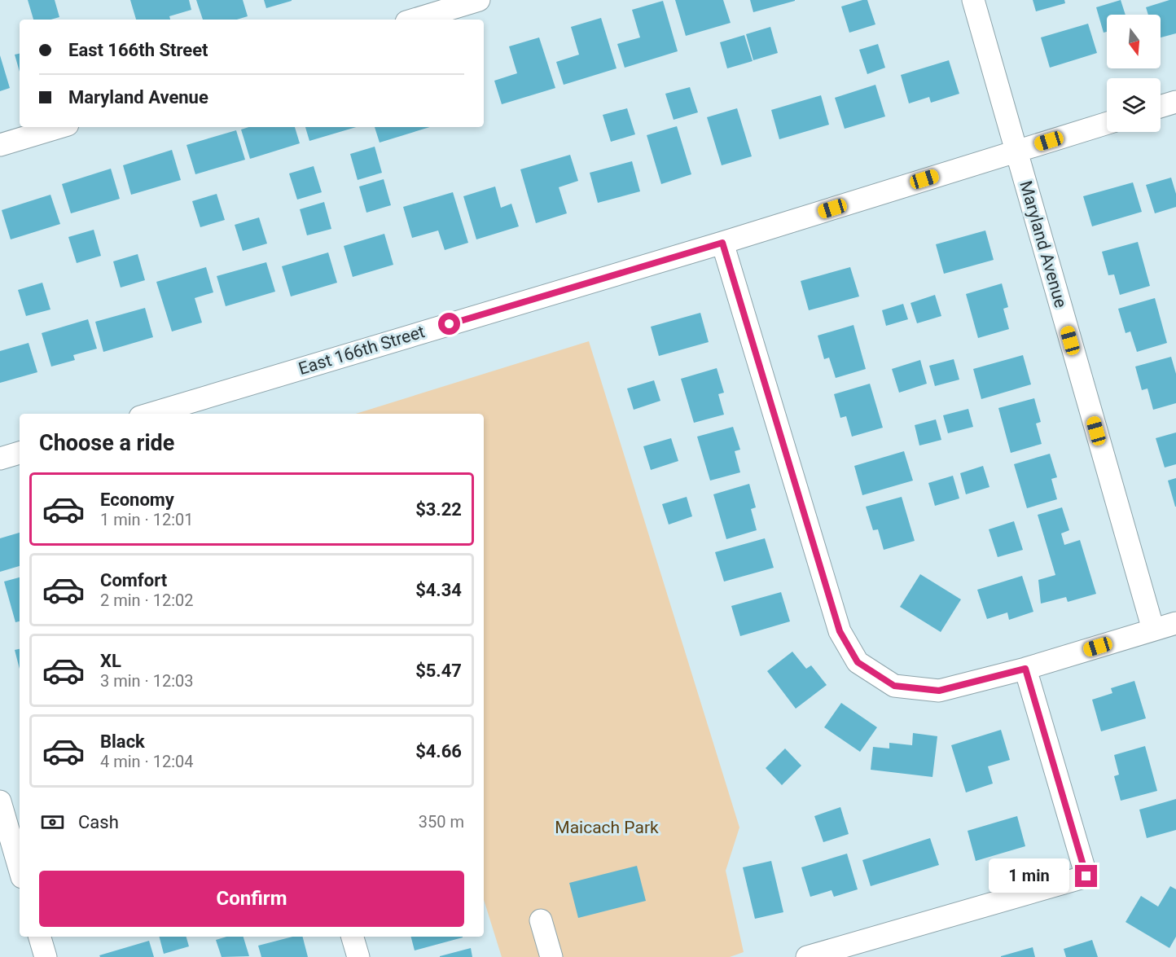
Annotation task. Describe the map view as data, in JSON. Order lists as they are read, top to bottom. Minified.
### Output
{"streets":{"street":["Maryland Avenue","East 166th Street"]},"crossings":[["Maryland Avenue","East 166th Street"]],"parks":["Maicach Park"],"north":"bottom","page":{"banner":["East 166th Street","Maryland Avenue"],"heading":"Choose a ride","list":[{"name":"Economy","note":"1 min · 12:01","value":"$3.22"},{"name":"Comfort","note":"2 min · 12:02","value":"$4.34"},{"name":"XL","note":"3 min · 12:03","value":"$5.47"},{"name":"Black","note":"4 min · 12:04","value":"$4.66"}],"pay":["Cash","350 m"],"bubble":"1 min","buttons":"Confirm"}}
